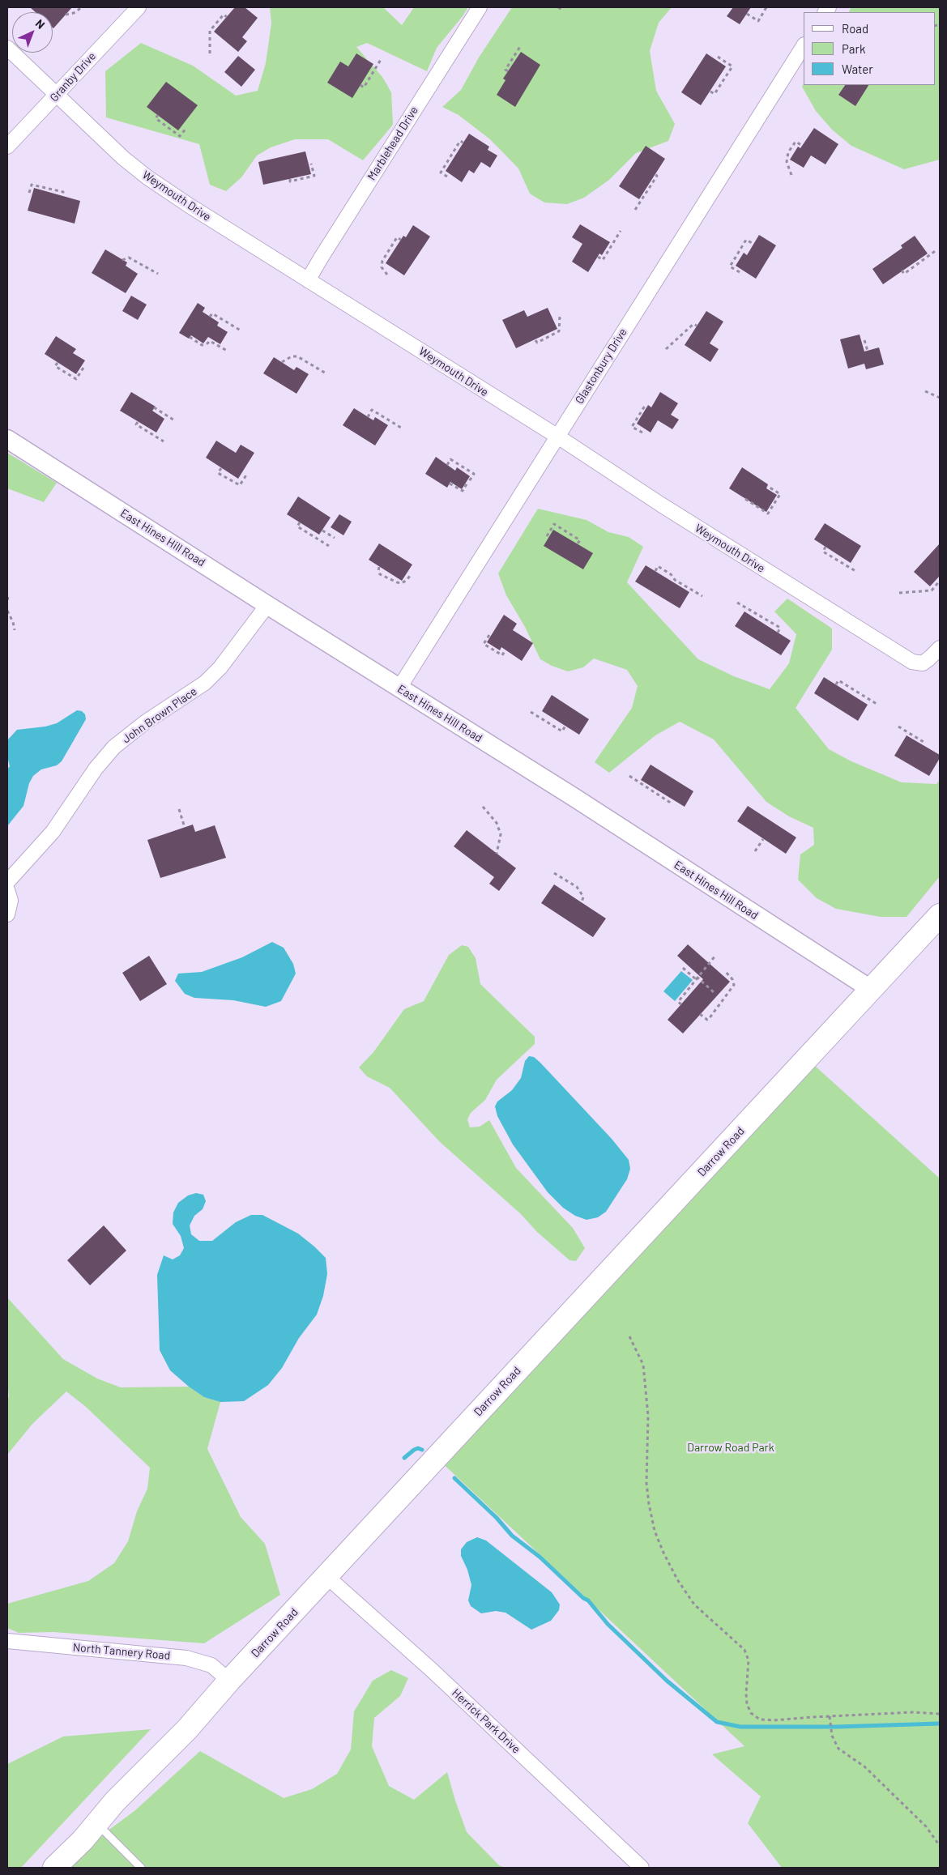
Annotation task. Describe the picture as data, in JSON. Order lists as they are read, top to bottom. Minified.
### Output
{"streets":{"main road":["Darrow Road"],"street":["Granby Drive","Marblehead Drive","Weymouth Drive","Glastonbury Drive","East Hines Hill Road","John Brown Place","North Tannery Road","Herrick Park Drive"]},"crossings":[["Granby Drive","Weymouth Drive"],["Marblehead Drive","Weymouth Drive"],["Weymouth Drive","Glastonbury Drive"],["Glastonbury Drive","East Hines Hill Road"],["East Hines Hill Road","John Brown Place"],["East Hines Hill Road","Darrow Road"],["Darrow Road","North Tannery Road"],["Darrow Road","Herrick Park Drive"]],"parks":["Darrow Road Park"],"legend":["Road","Park","Water"],"north":"top right"}
